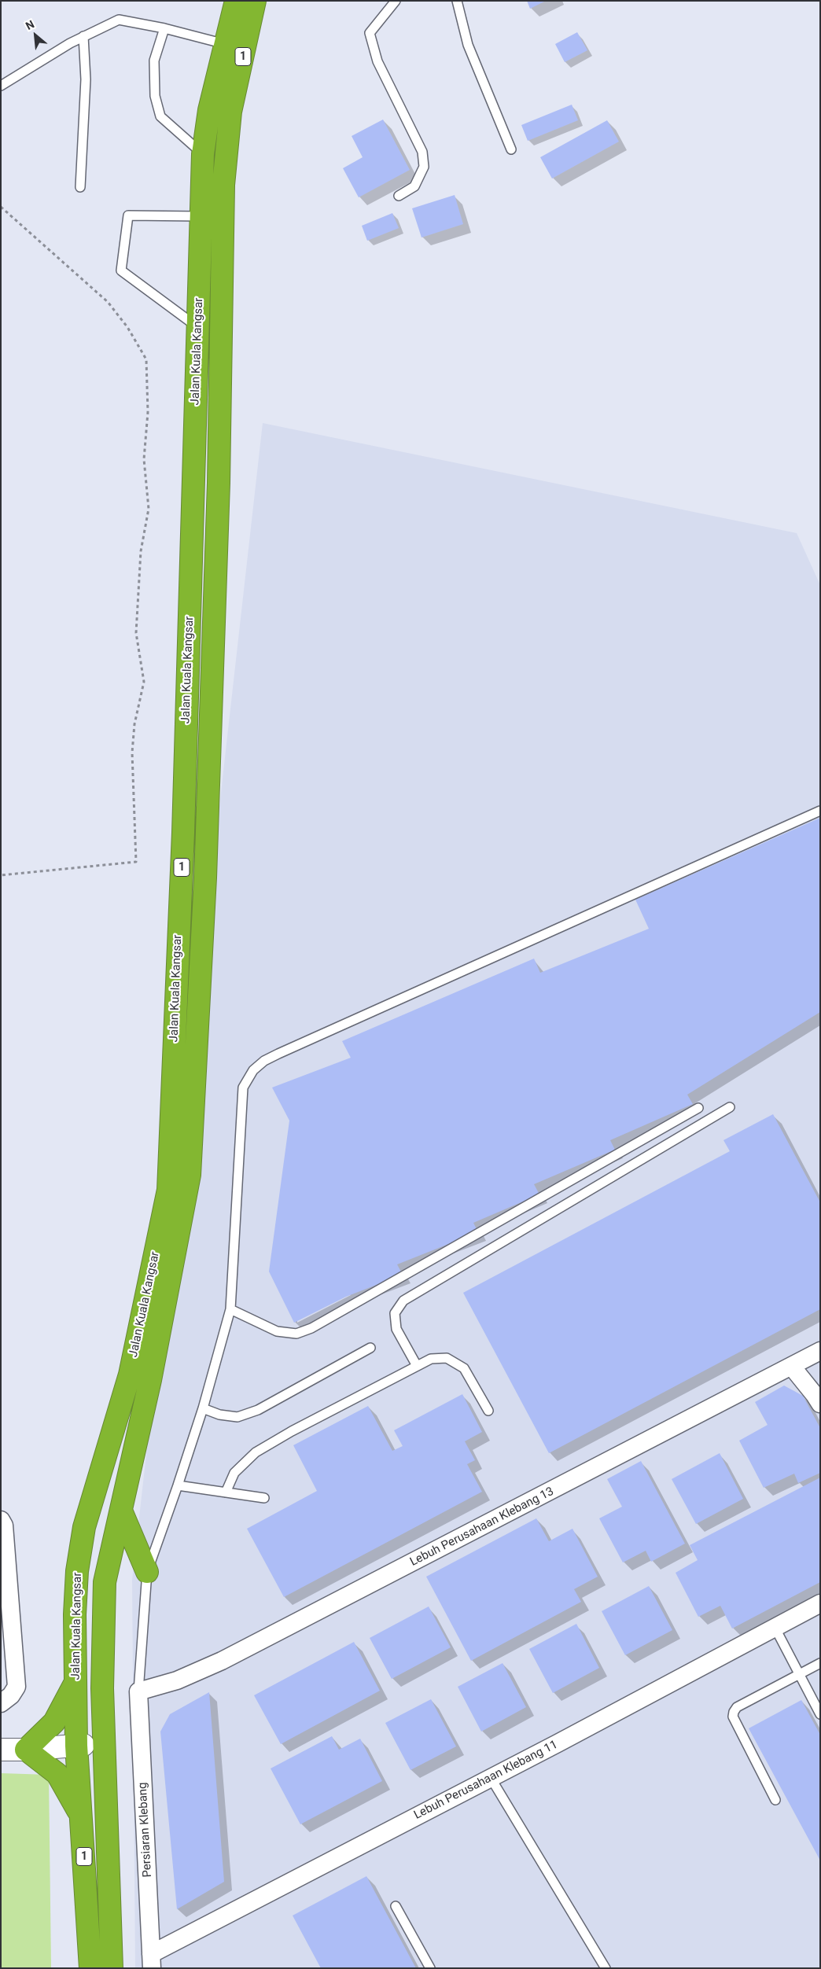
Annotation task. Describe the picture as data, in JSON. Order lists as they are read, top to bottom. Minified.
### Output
{"streets":{"highway":["1","Jalan Kuala Kangsar"],"street":["Lebuh Perusahaan Klebang 13","Lebuh Perusahaan Klebang 11","Persiaran Klebang"]},"crossings":[["Lebuh Perusahaan Klebang 13","Persiaran Klebang"],["Lebuh Perusahaan Klebang 11","Persiaran Klebang"]],"north":"top left"}
